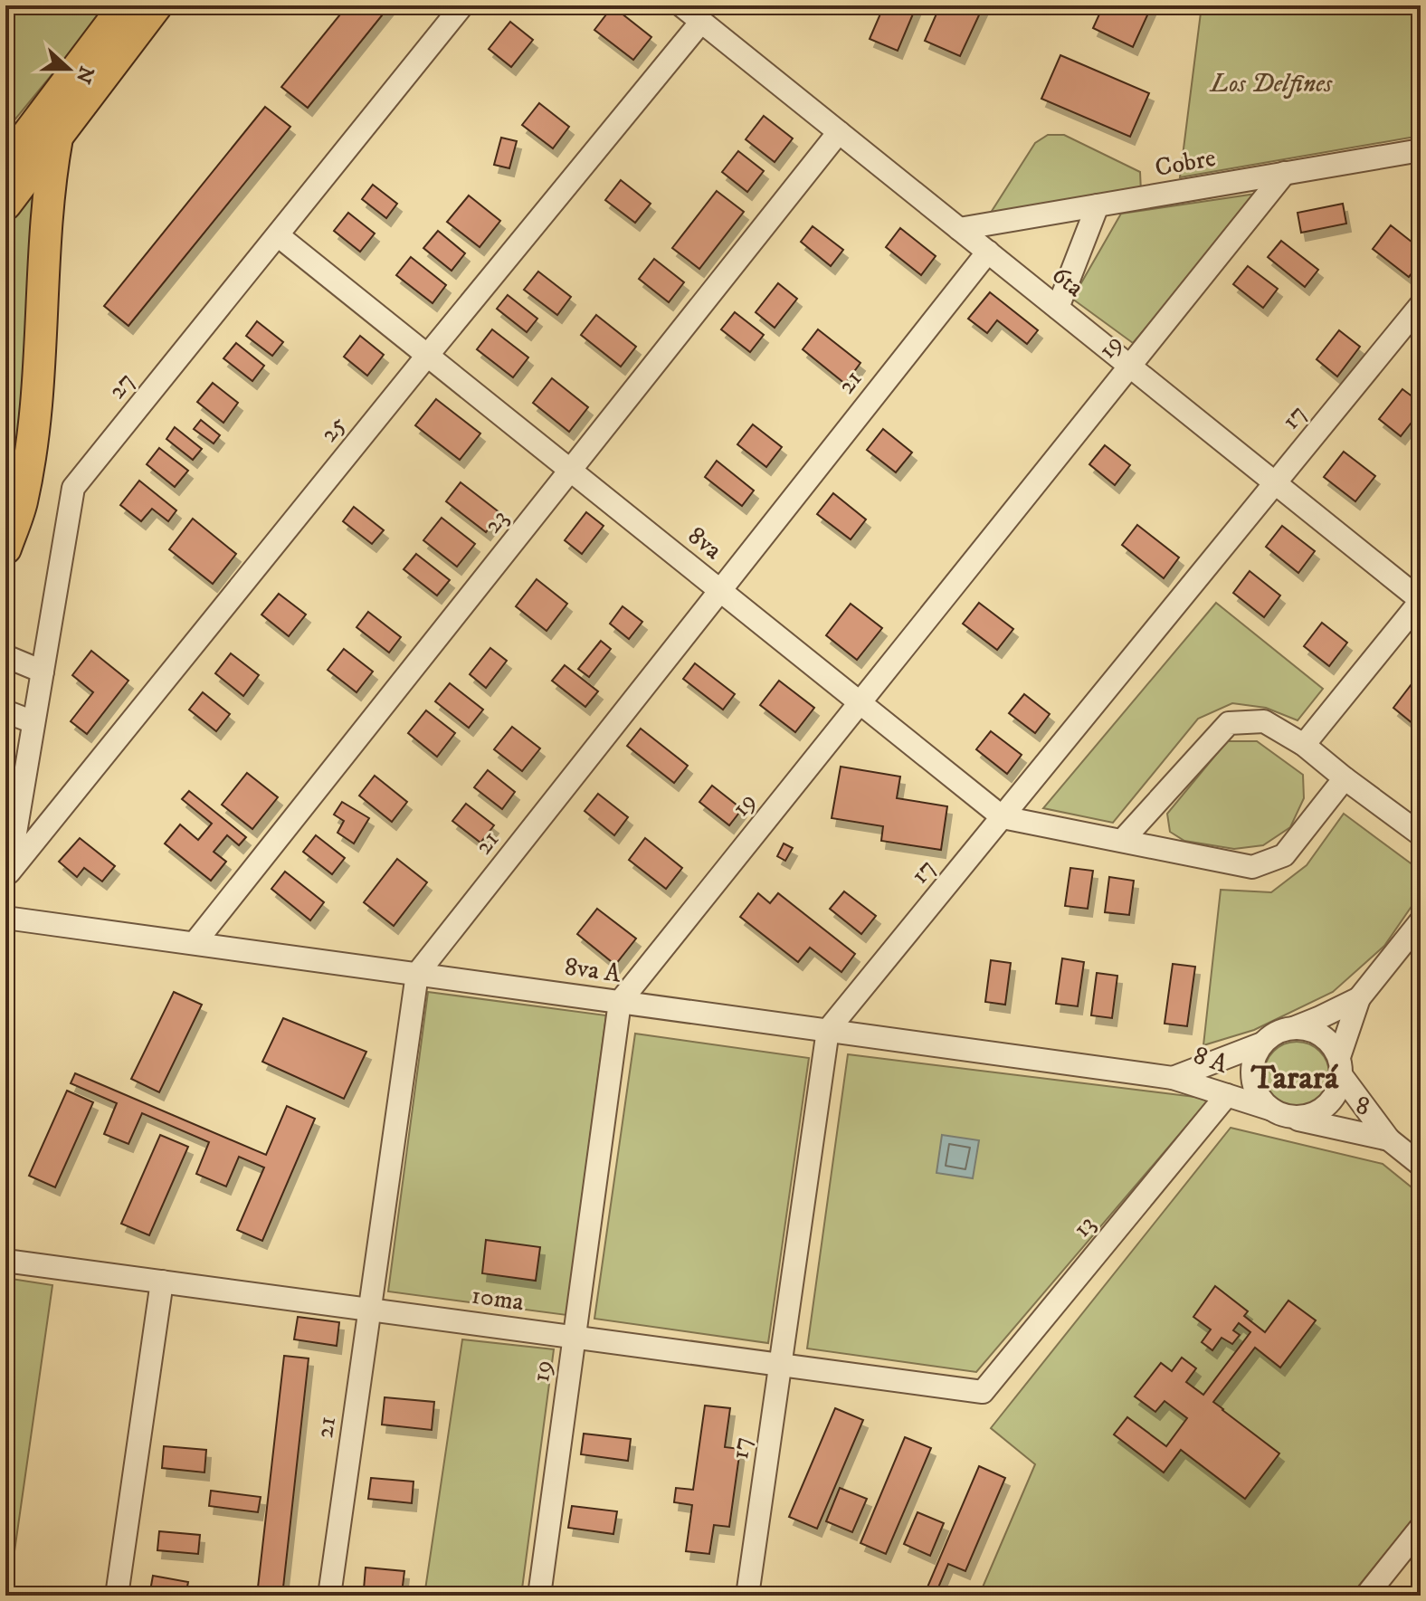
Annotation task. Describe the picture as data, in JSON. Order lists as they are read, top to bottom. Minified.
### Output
{"streets":{"street":["Cobre","6ta","19","21","27","17","25","23","8va","8va A","8 A","8","13","10ma"]},"crossings":[["Cobre","6ta"],["Cobre","19"],["6ta","19"],["6ta","21"],["6ta","17"],["6ta","25"],["6ta","23"],["19","8va"],["19","8va A"],["19","10ma"],["21","8va"],["21","8va A"],["21","10ma"],["27","25"],["27","8va"],["17","8va"],["17","8va A"],["17","10ma"],["25","8va"],["23","8va"],["23","8va A"],["8va A","8 A"],["8 A","8"],["8 A","13"],["13","10ma"]],"districts":["Tarará"],"parks":["Los Delfines"],"north":"right"}
